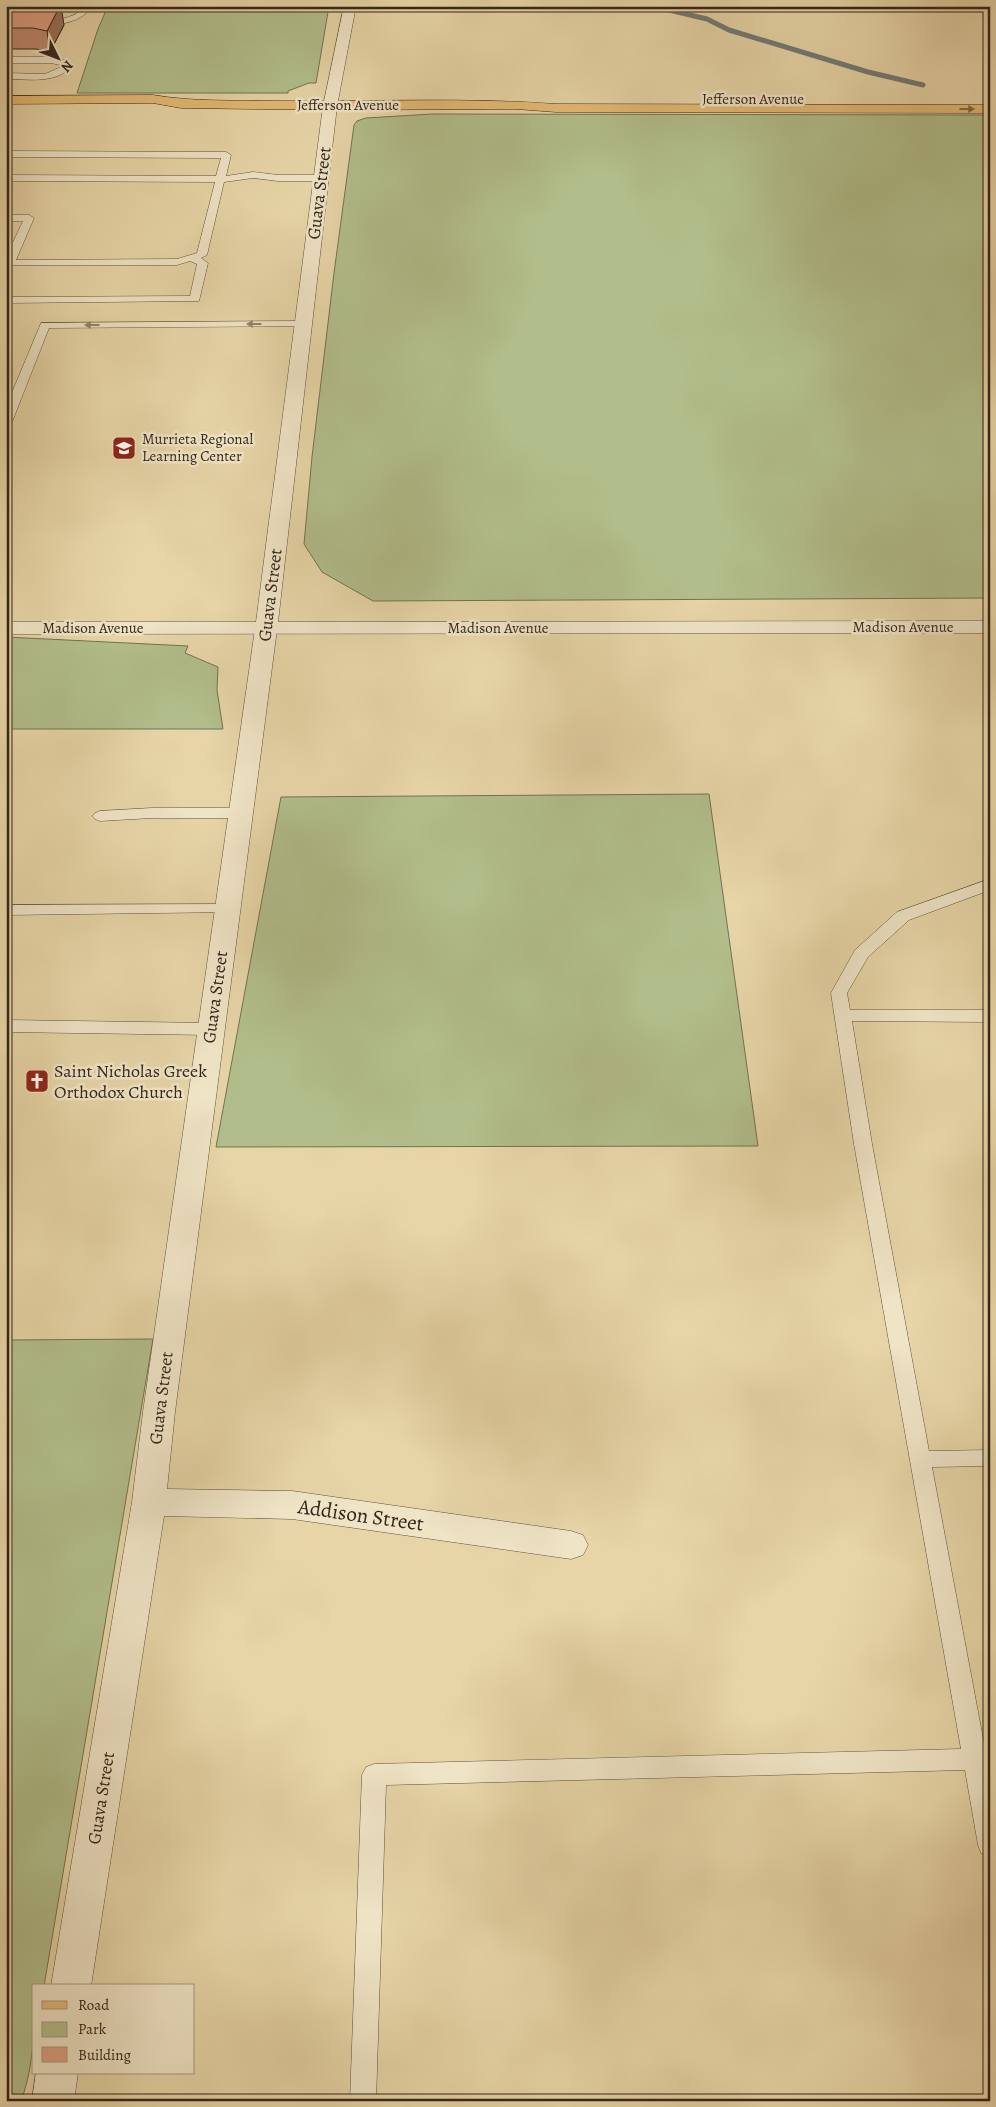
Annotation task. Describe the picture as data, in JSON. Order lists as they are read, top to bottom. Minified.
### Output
{"streets":{"main road":["Jefferson Avenue"],"street":["Guava Street","Madison Avenue","Addison Street"]},"crossings":[["Jefferson Avenue","Guava Street"],["Guava Street","Madison Avenue"],["Guava Street","Addison Street"]],"places":{"school or university":["Murrieta Regional Learning Center"],"church":["Saint Nicholas Greek Orthodox Church"]},"legend":["Road","Park","Building"],"north":"bottom right"}
